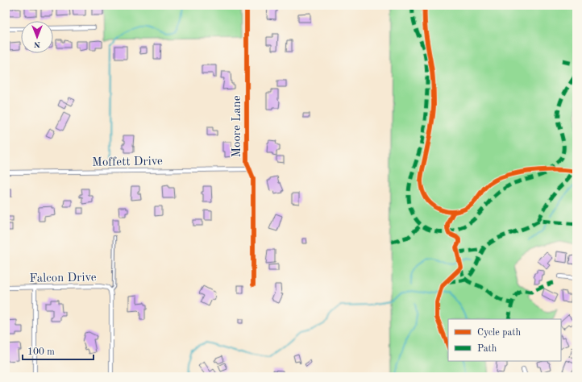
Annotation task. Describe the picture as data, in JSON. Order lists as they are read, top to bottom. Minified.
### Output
{"streets":{"street":["Moore Lane","Moffett Drive","Falcon Drive"]},"crossings":[["Moore Lane","Moffett Drive"]],"legend":["Cycle path","Path"],"scale_bar":"100 m","north":"bottom"}
